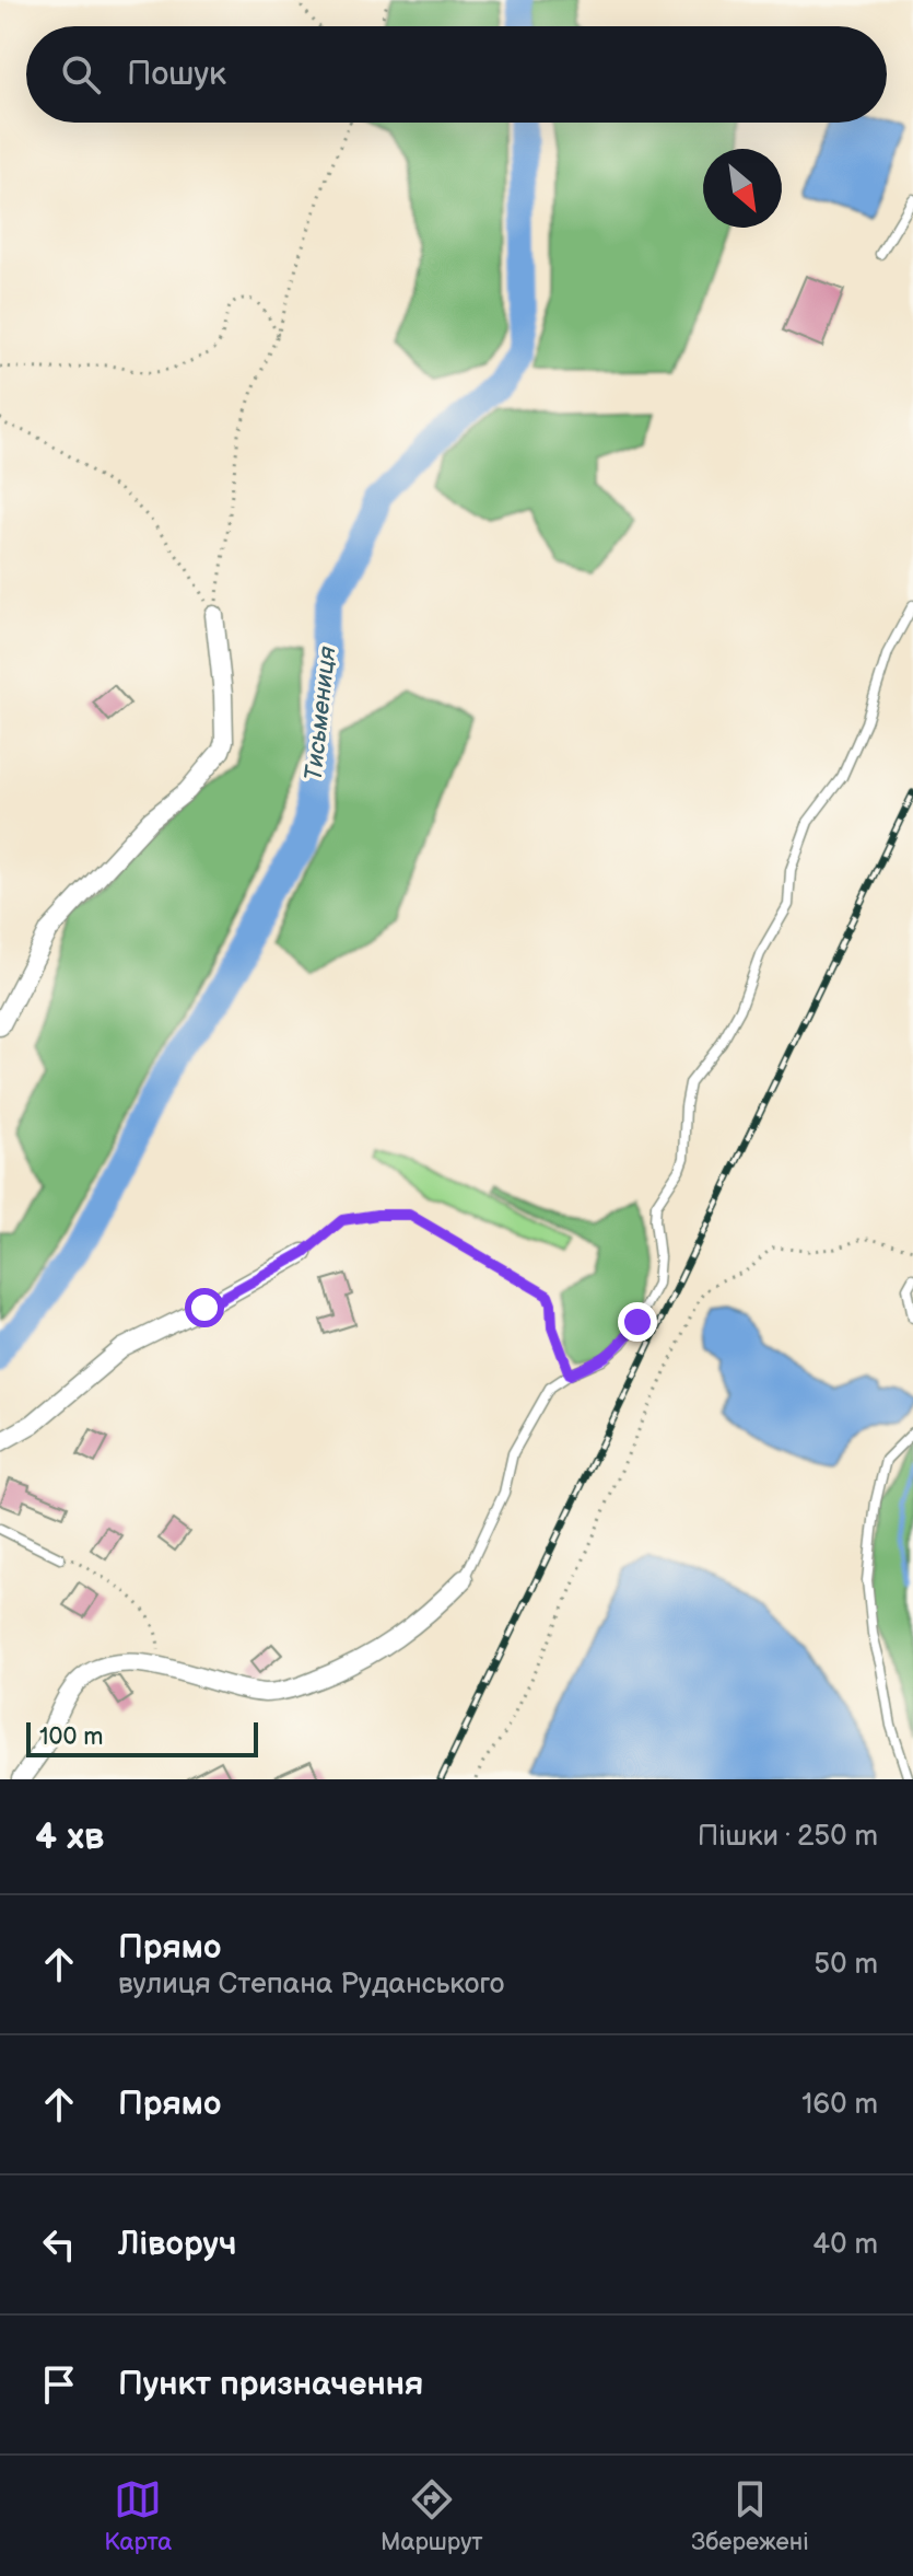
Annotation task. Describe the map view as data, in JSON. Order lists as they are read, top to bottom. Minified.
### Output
{"water":["Тисьмениця"],"scale_bar":"100 m","north":"bottom right","page":{"search":"Пошук","scale":"100 m","heading":["4 хв","Пішки · 250 m"],"list":[["Прямо","вулиця Степана Руданського","50 m"],["Прямо","160 m"],["Ліворуч","40 m"],"Пункт призначення"],"nav":["Карта","Маршрут","Збережені"]}}
